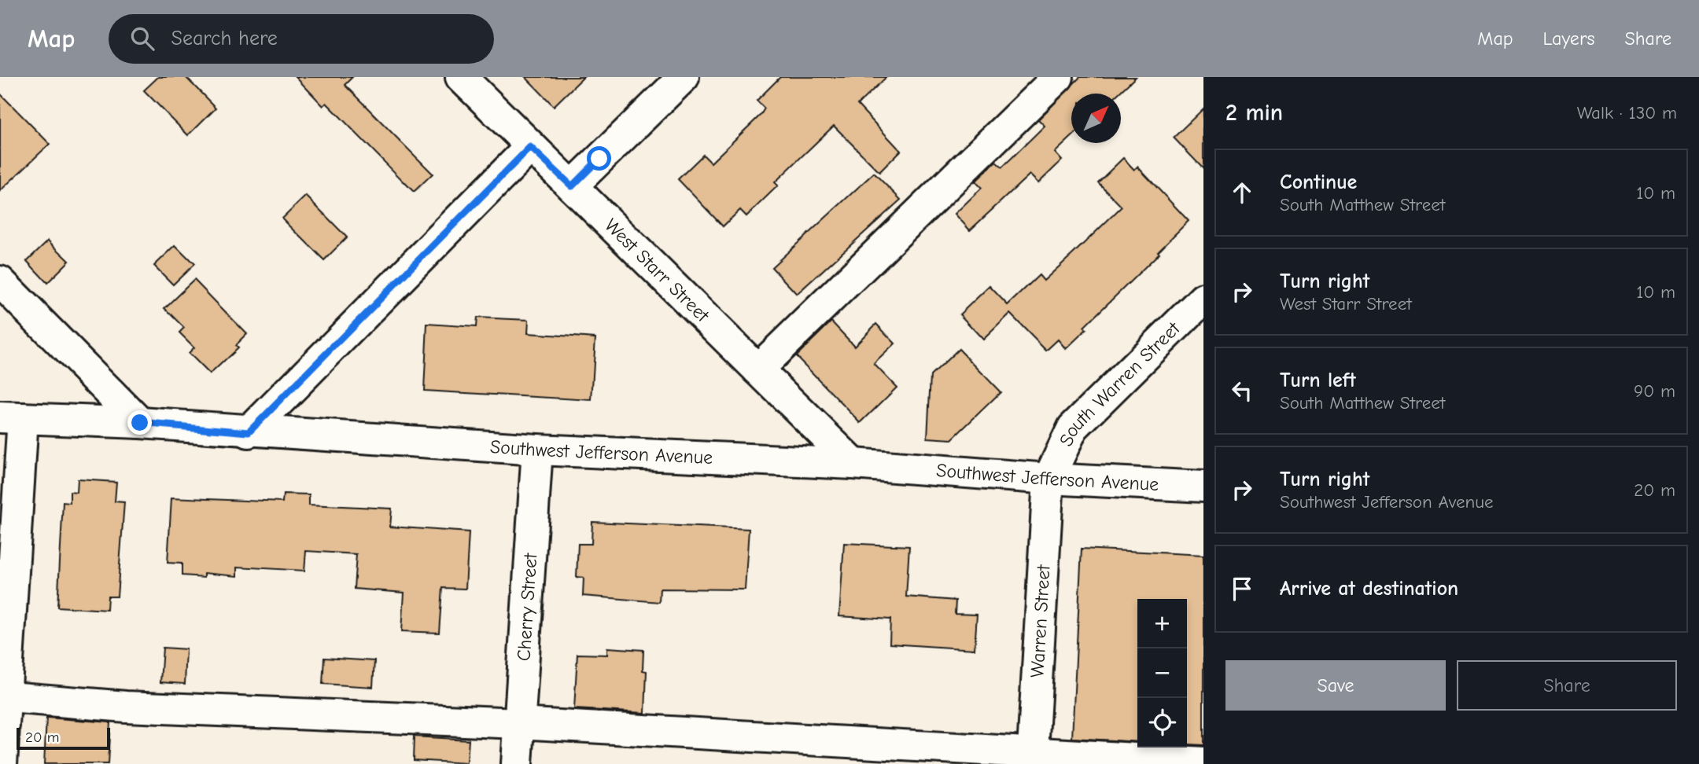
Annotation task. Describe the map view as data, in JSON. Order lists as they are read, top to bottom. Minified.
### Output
{"streets":{"street":["West Starr Street","South Warren Street","Southwest Jefferson Avenue","Cherry Street","Warren Street"]},"crossings":[["West Starr Street","Southwest Jefferson Avenue"],["South Warren Street","Southwest Jefferson Avenue"],["South Warren Street","Warren Street"],["Southwest Jefferson Avenue","Cherry Street"],["Southwest Jefferson Avenue","Warren Street"]],"scale_bar":"20 m","north":"top right","page":{"header":"Map","search":"Search here","nav":["Map","Layers","Share"],"heading":["2 min","Walk · 130 m"],"list":[["Continue","South Matthew Street","10 m"],["Turn right","West Starr Street","10 m"],["Turn left","South Matthew Street","90 m"],["Turn right","Southwest Jefferson Avenue","20 m"],"Arrive at destination"],"map_buttons":["+","−"],"buttons":["Save","Share"],"scale":"20 m"}}
